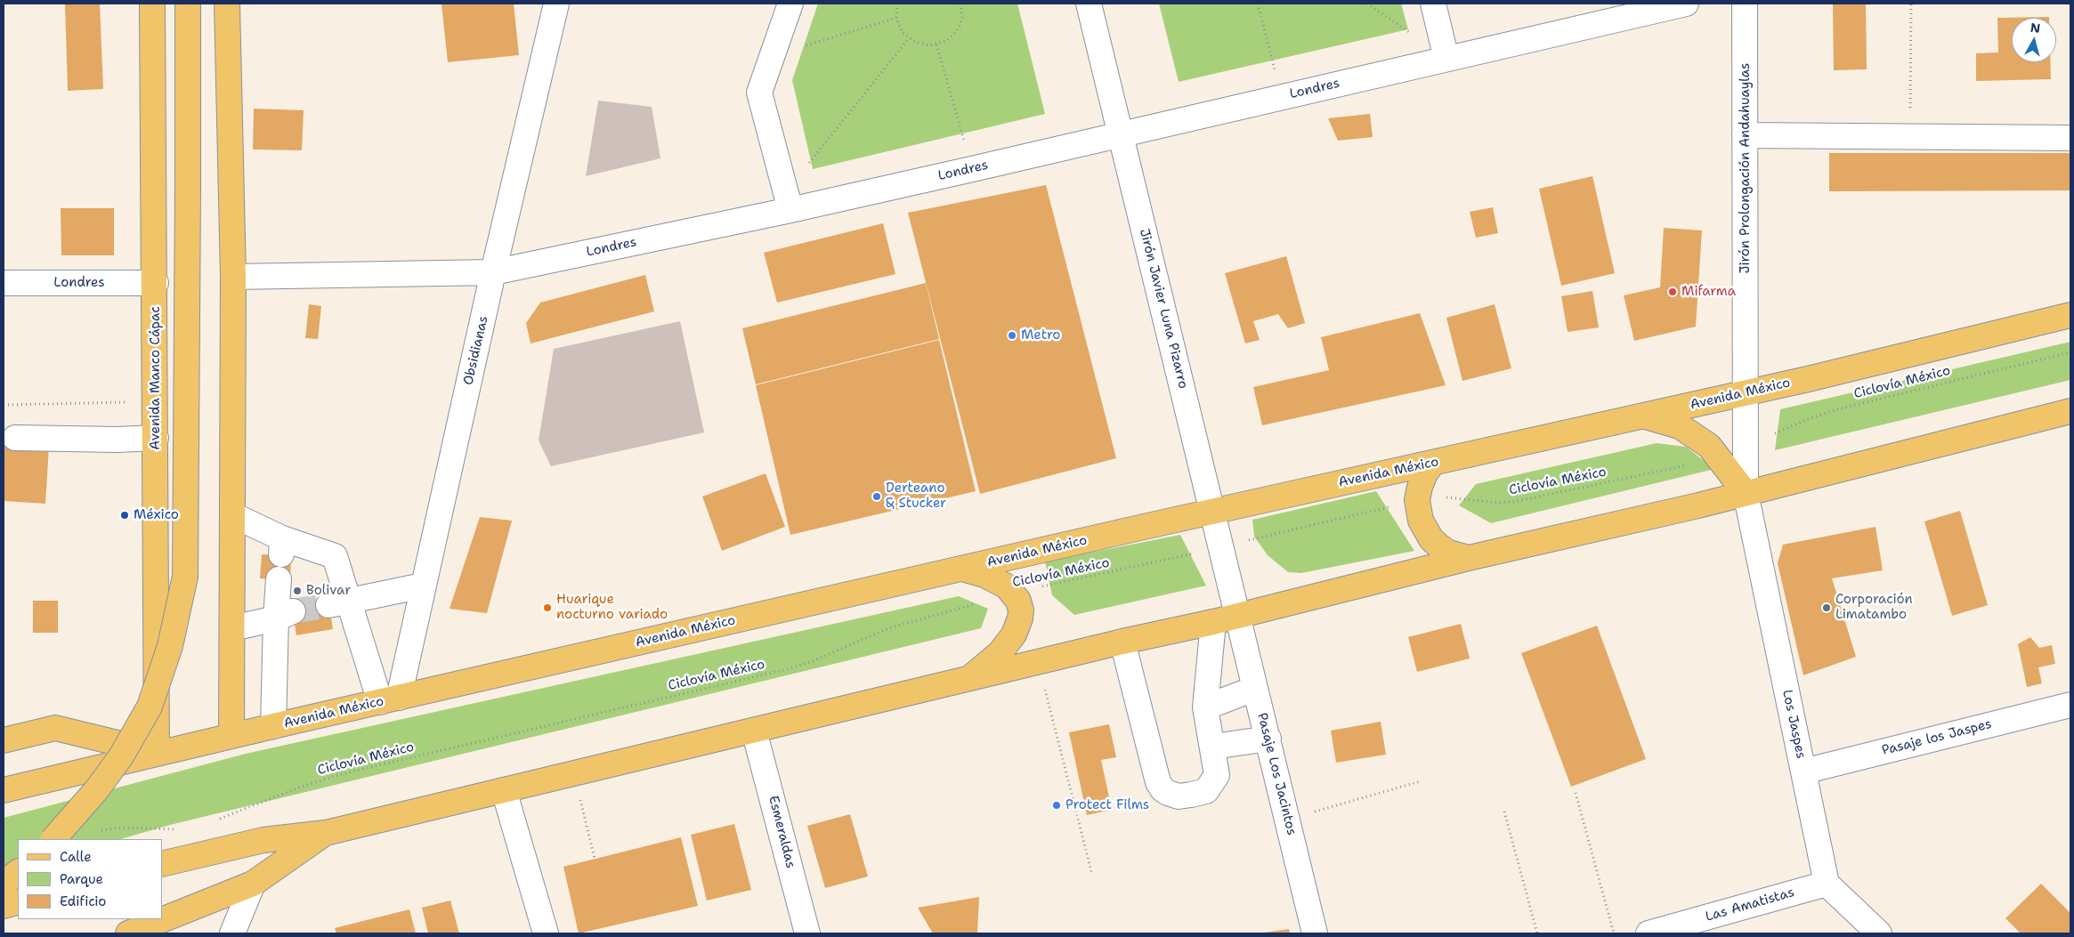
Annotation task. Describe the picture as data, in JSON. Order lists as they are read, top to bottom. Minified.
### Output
{"streets":{"main road":["Avenida Manco Cápac","Avenida México"],"street":["Londres","Jirón Prolongación Andahuaylas","Jirón Javier Luna Pizarro","Obsidianas","Los Jaspes","Pasaje los Jaspes","Pasaje Los Jacintos","Esmeraldas","Las Amatistas"],"path":["Ciclovía México"]},"crossings":[["Londres","Jirón Javier Luna Pizarro"],["Londres","Obsidianas"],["Londres","Avenida Manco Cápac"],["Jirón Prolongación Andahuaylas","Ciclovía México"],["Jirón Prolongación Andahuaylas","Avenida México"],["Jirón Prolongación Andahuaylas","Los Jaspes"],["Jirón Javier Luna Pizarro","Ciclovía México"],["Jirón Javier Luna Pizarro","Avenida México"],["Jirón Javier Luna Pizarro","Pasaje Los Jacintos"],["Obsidianas","Avenida México"],["Avenida Manco Cápac","Avenida México"],["Los Jaspes","Pasaje los Jaspes"],["Los Jaspes","Las Amatistas"]],"places":["Mifarma","Metro","Derteano & Stucker","México","Bolivar","Huarique nocturno variado","Corporación Limatambo","Protect Films"],"legend":["Calle","Parque","Edificio"],"north":"top"}
